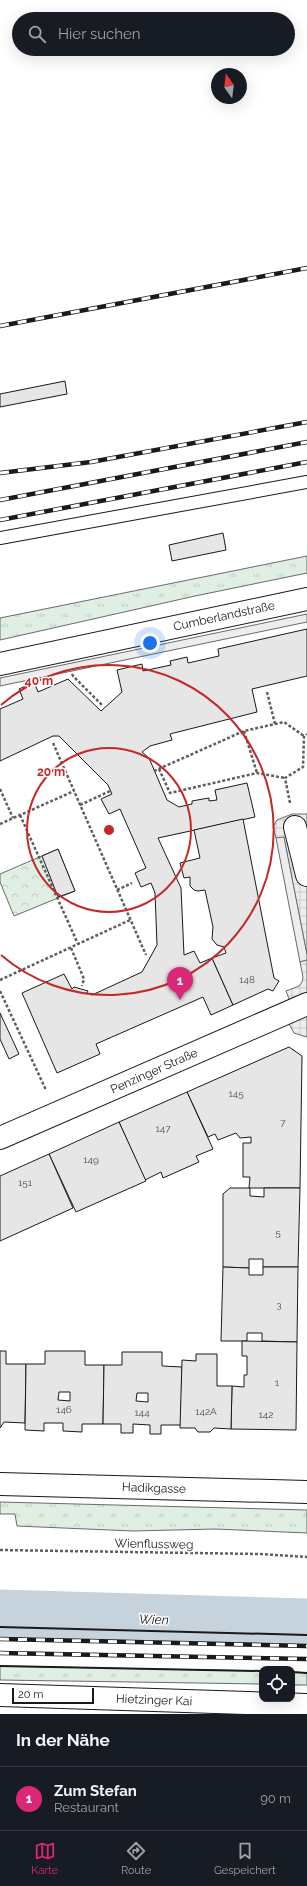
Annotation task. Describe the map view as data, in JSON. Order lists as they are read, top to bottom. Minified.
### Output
{"streets":{"street":["Cumberlandstraße","Penzinger Straße","Hadikgasse","Hietzinger Kai"],"path":["Wienflussweg"]},"water":["Wien"],"house_numbers":["148","145","7","147","149","151","5","3","1","146","142A","144","142"],"scale_bar":"20 m","north":"top","page":{"search":"Hier suchen","pins":"1","scale":"20 m","heading":"In der Nähe","list":[{"mark":"1","name":"Zum Stefan","note":"Restaurant","value":"90 m"}],"nav":["Karte","Route","Gespeichert"]},"rings":["40 m","20 m"]}
